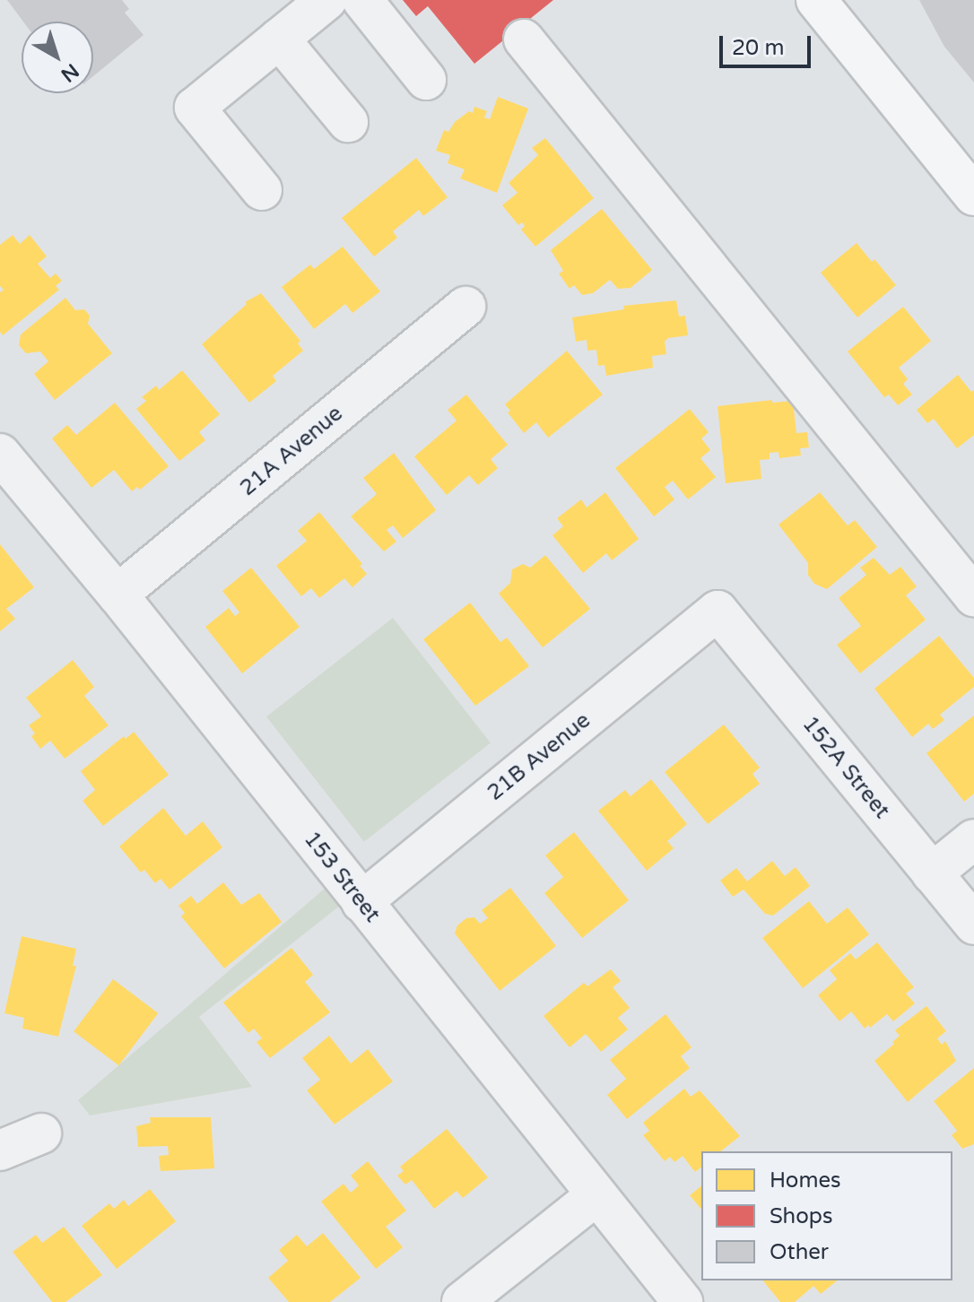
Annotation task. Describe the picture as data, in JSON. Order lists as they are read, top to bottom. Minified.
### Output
{"streets":{"street":["21A Avenue","21B Avenue","152A Street","153 Street"]},"crossings":[["21A Avenue","153 Street"],["21B Avenue","152A Street"],["21B Avenue","153 Street"]],"legend":["Homes","Shops","Other"],"scale_bar":"20 m","north":"bottom right"}
